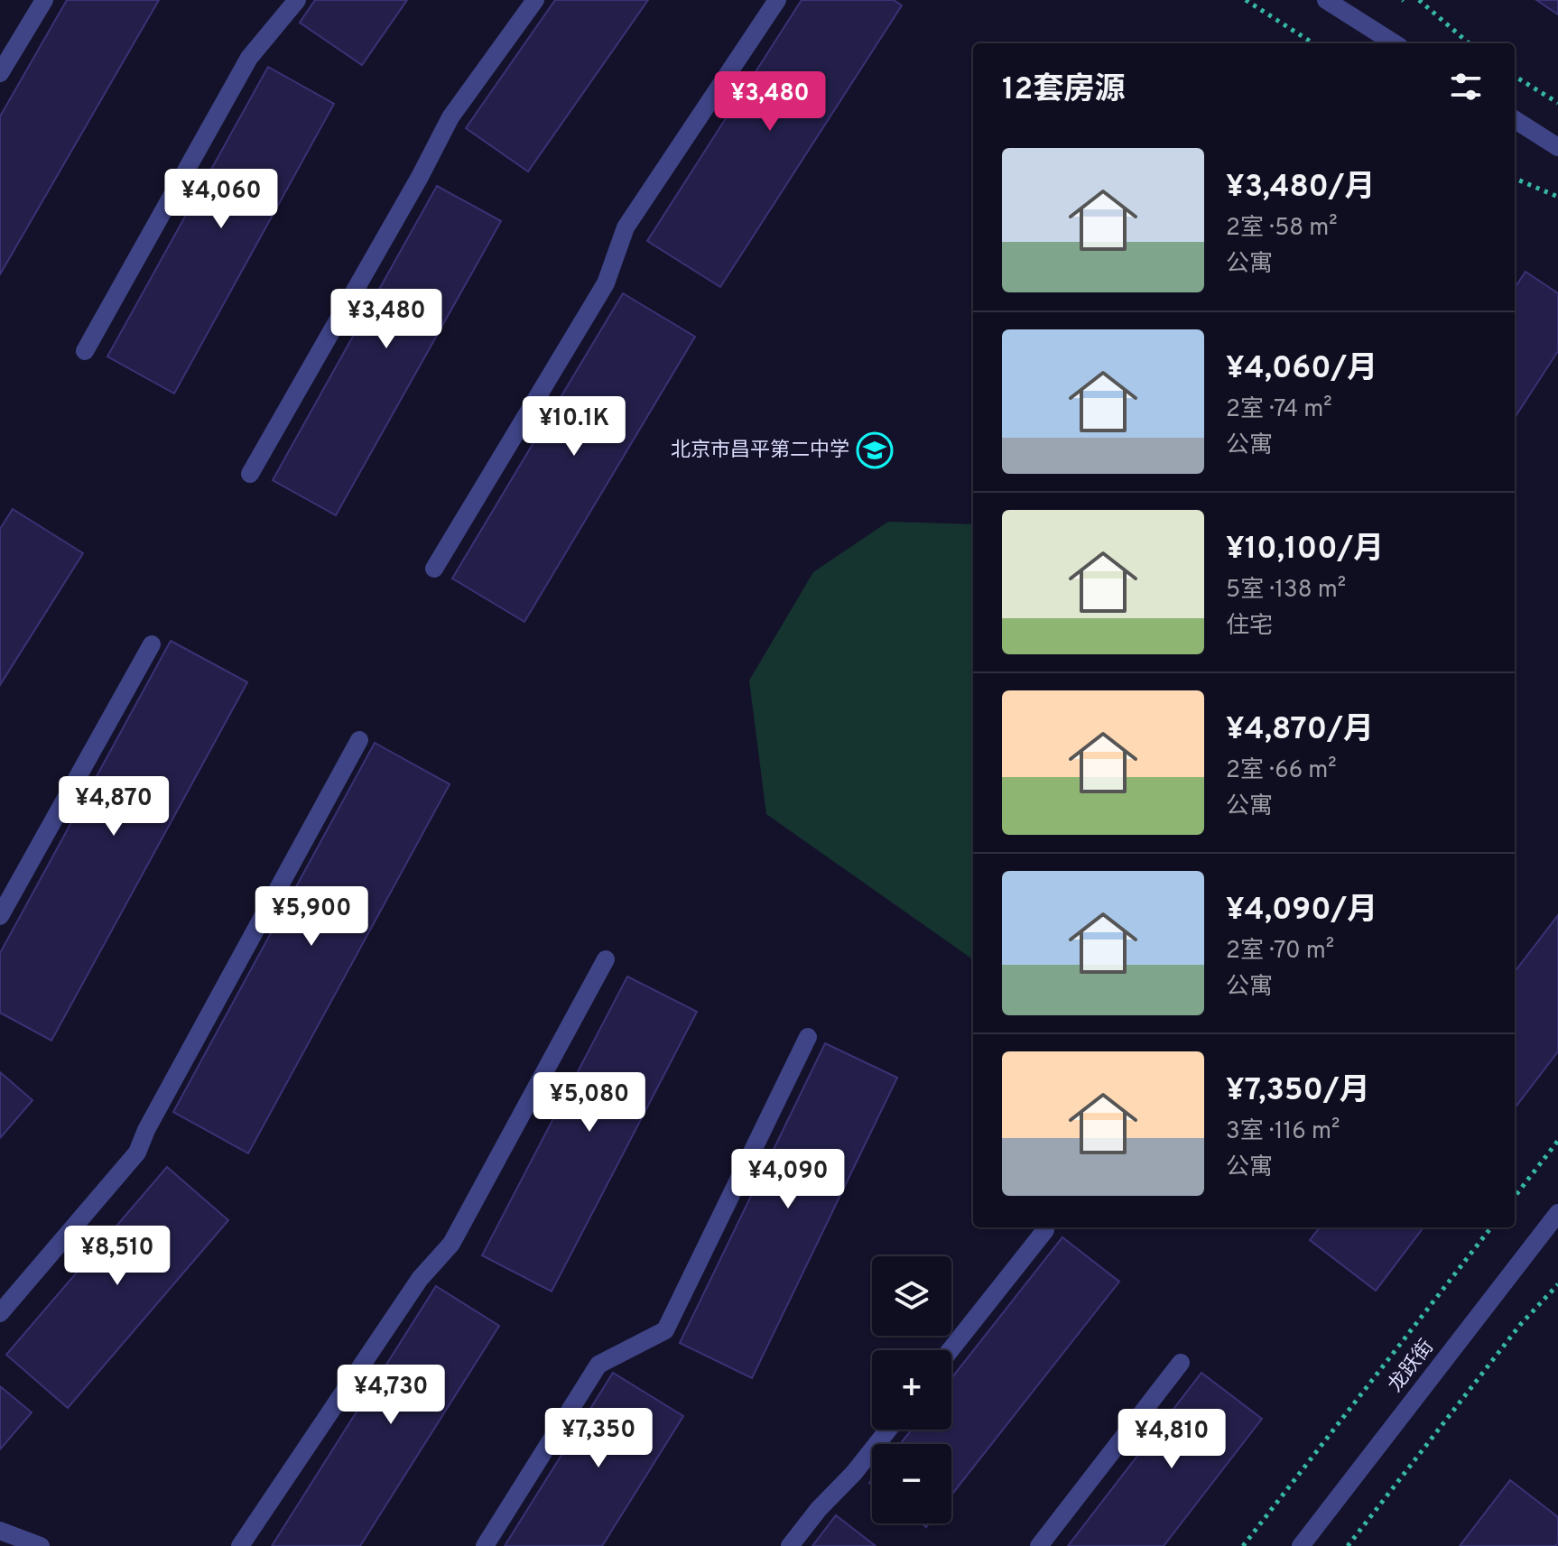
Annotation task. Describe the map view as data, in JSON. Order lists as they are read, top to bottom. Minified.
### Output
{"streets":{"street":["龙跃街"]},"places":{"school or university":["北京市昌平第二中学"]},"page":{"heading":"12套房源","price":["¥3,480","¥4,060","¥3,480","¥10.1K","¥4,870","¥5,900","¥5,080","¥4,090","¥8,510","¥4,730","¥7,350","¥4,810"],"list":[{"name":"¥3,480/月","note":"2室 · 58 m² · 公寓"},{"name":"¥4,060/月","note":"2室 · 74 m² · 公寓"},{"name":"¥10,100/月","note":"5室 · 138 m² · 住宅"},{"name":"¥4,870/月","note":"2室 · 66 m² · 公寓"},{"name":"¥4,090/月","note":"2室 · 70 m² · 公寓"},{"name":"¥7,350/月","note":"3室 · 116 m² · 公寓"}],"map_buttons":["+","−"]}}
